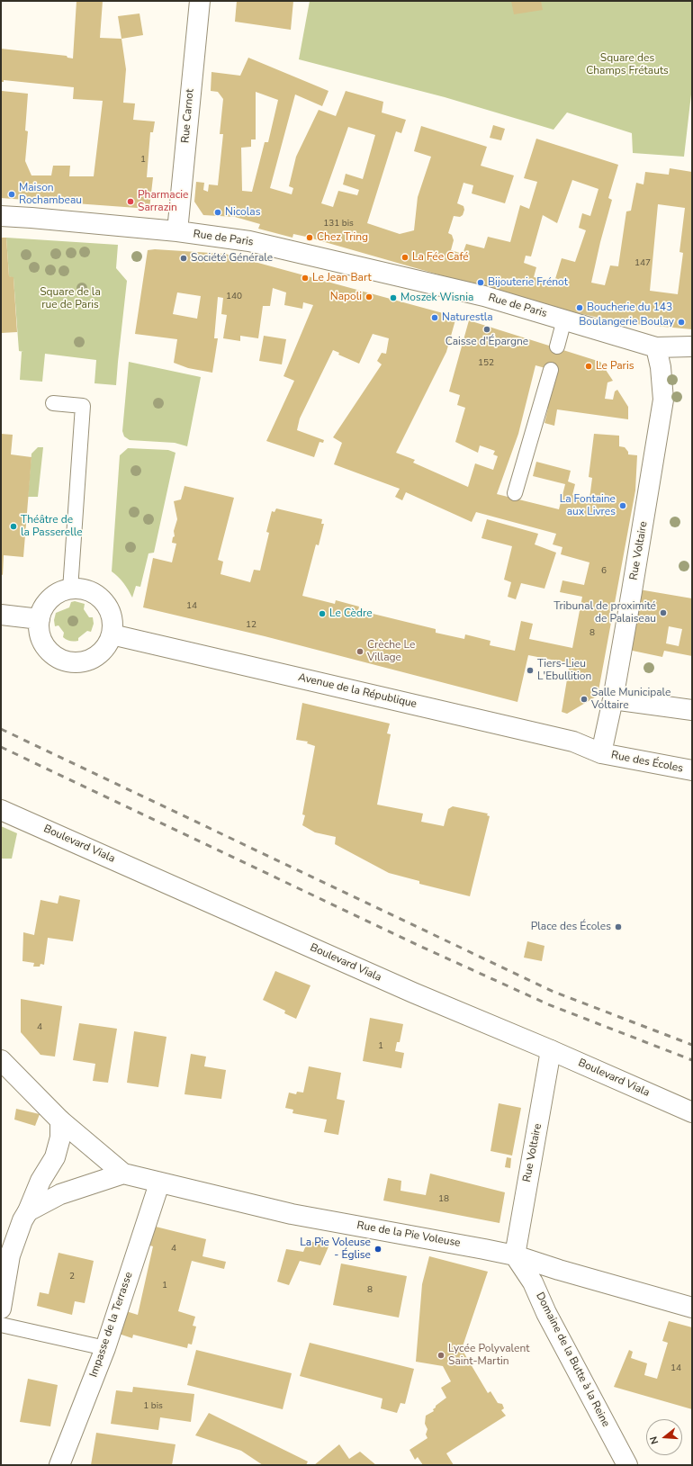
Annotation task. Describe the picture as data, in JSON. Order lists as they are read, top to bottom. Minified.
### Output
{"streets":{"street":["Rue Carnot","Rue de Paris","Rue Voltaire","Avenue de la République","Rue des Écoles","Boulevard Viala","Rue de la Pie Voleuse","Impasse de la Terrasse","Domaine de la Butte à la Reine"]},"crossings":[["Rue Carnot","Rue de Paris"],["Rue de Paris","Rue Voltaire"],["Rue Voltaire","Avenue de la République"],["Rue Voltaire","Rue des Écoles"],["Rue Voltaire","Boulevard Viala"],["Rue Voltaire","Rue de la Pie Voleuse"],["Rue Voltaire","Domaine de la Butte à la Reine"],["Avenue de la République","Rue des Écoles"],["Rue de la Pie Voleuse","Impasse de la Terrasse"],["Rue de la Pie Voleuse","Domaine de la Butte à la Reine"]],"parks":["Square des Champs Frétauts","Square de la rue de Paris"],"places":["Maison Rochambeau","Pharmacie Sarrazin","Nicolas","Chez Tring","La Fée Café","Société Générale","Le Jean Bart","Bijouterie Frénot","Napoli","Moszek Wisnia","Boucherie du 143","Naturestla","Boulangerie Boulay","Caisse d'Épargne","Le Paris","La Fontaine aux Livres","Théâtre de la Passerelle","Tribunal de proximité de Palaiseau","Le Cèdre","Crèche Le Village","Tiers-Lieu L'Ebullition","Salle Municipale Voltaire","Place des Écoles","La Pie Voleuse - Église","Lycée Polyvalent Saint-Martin"],"house_numbers":["1","131 bis","147","140","152","6","14","12","8","4","1","18","4","2","1","8","14","1 bis"],"north":"left"}
